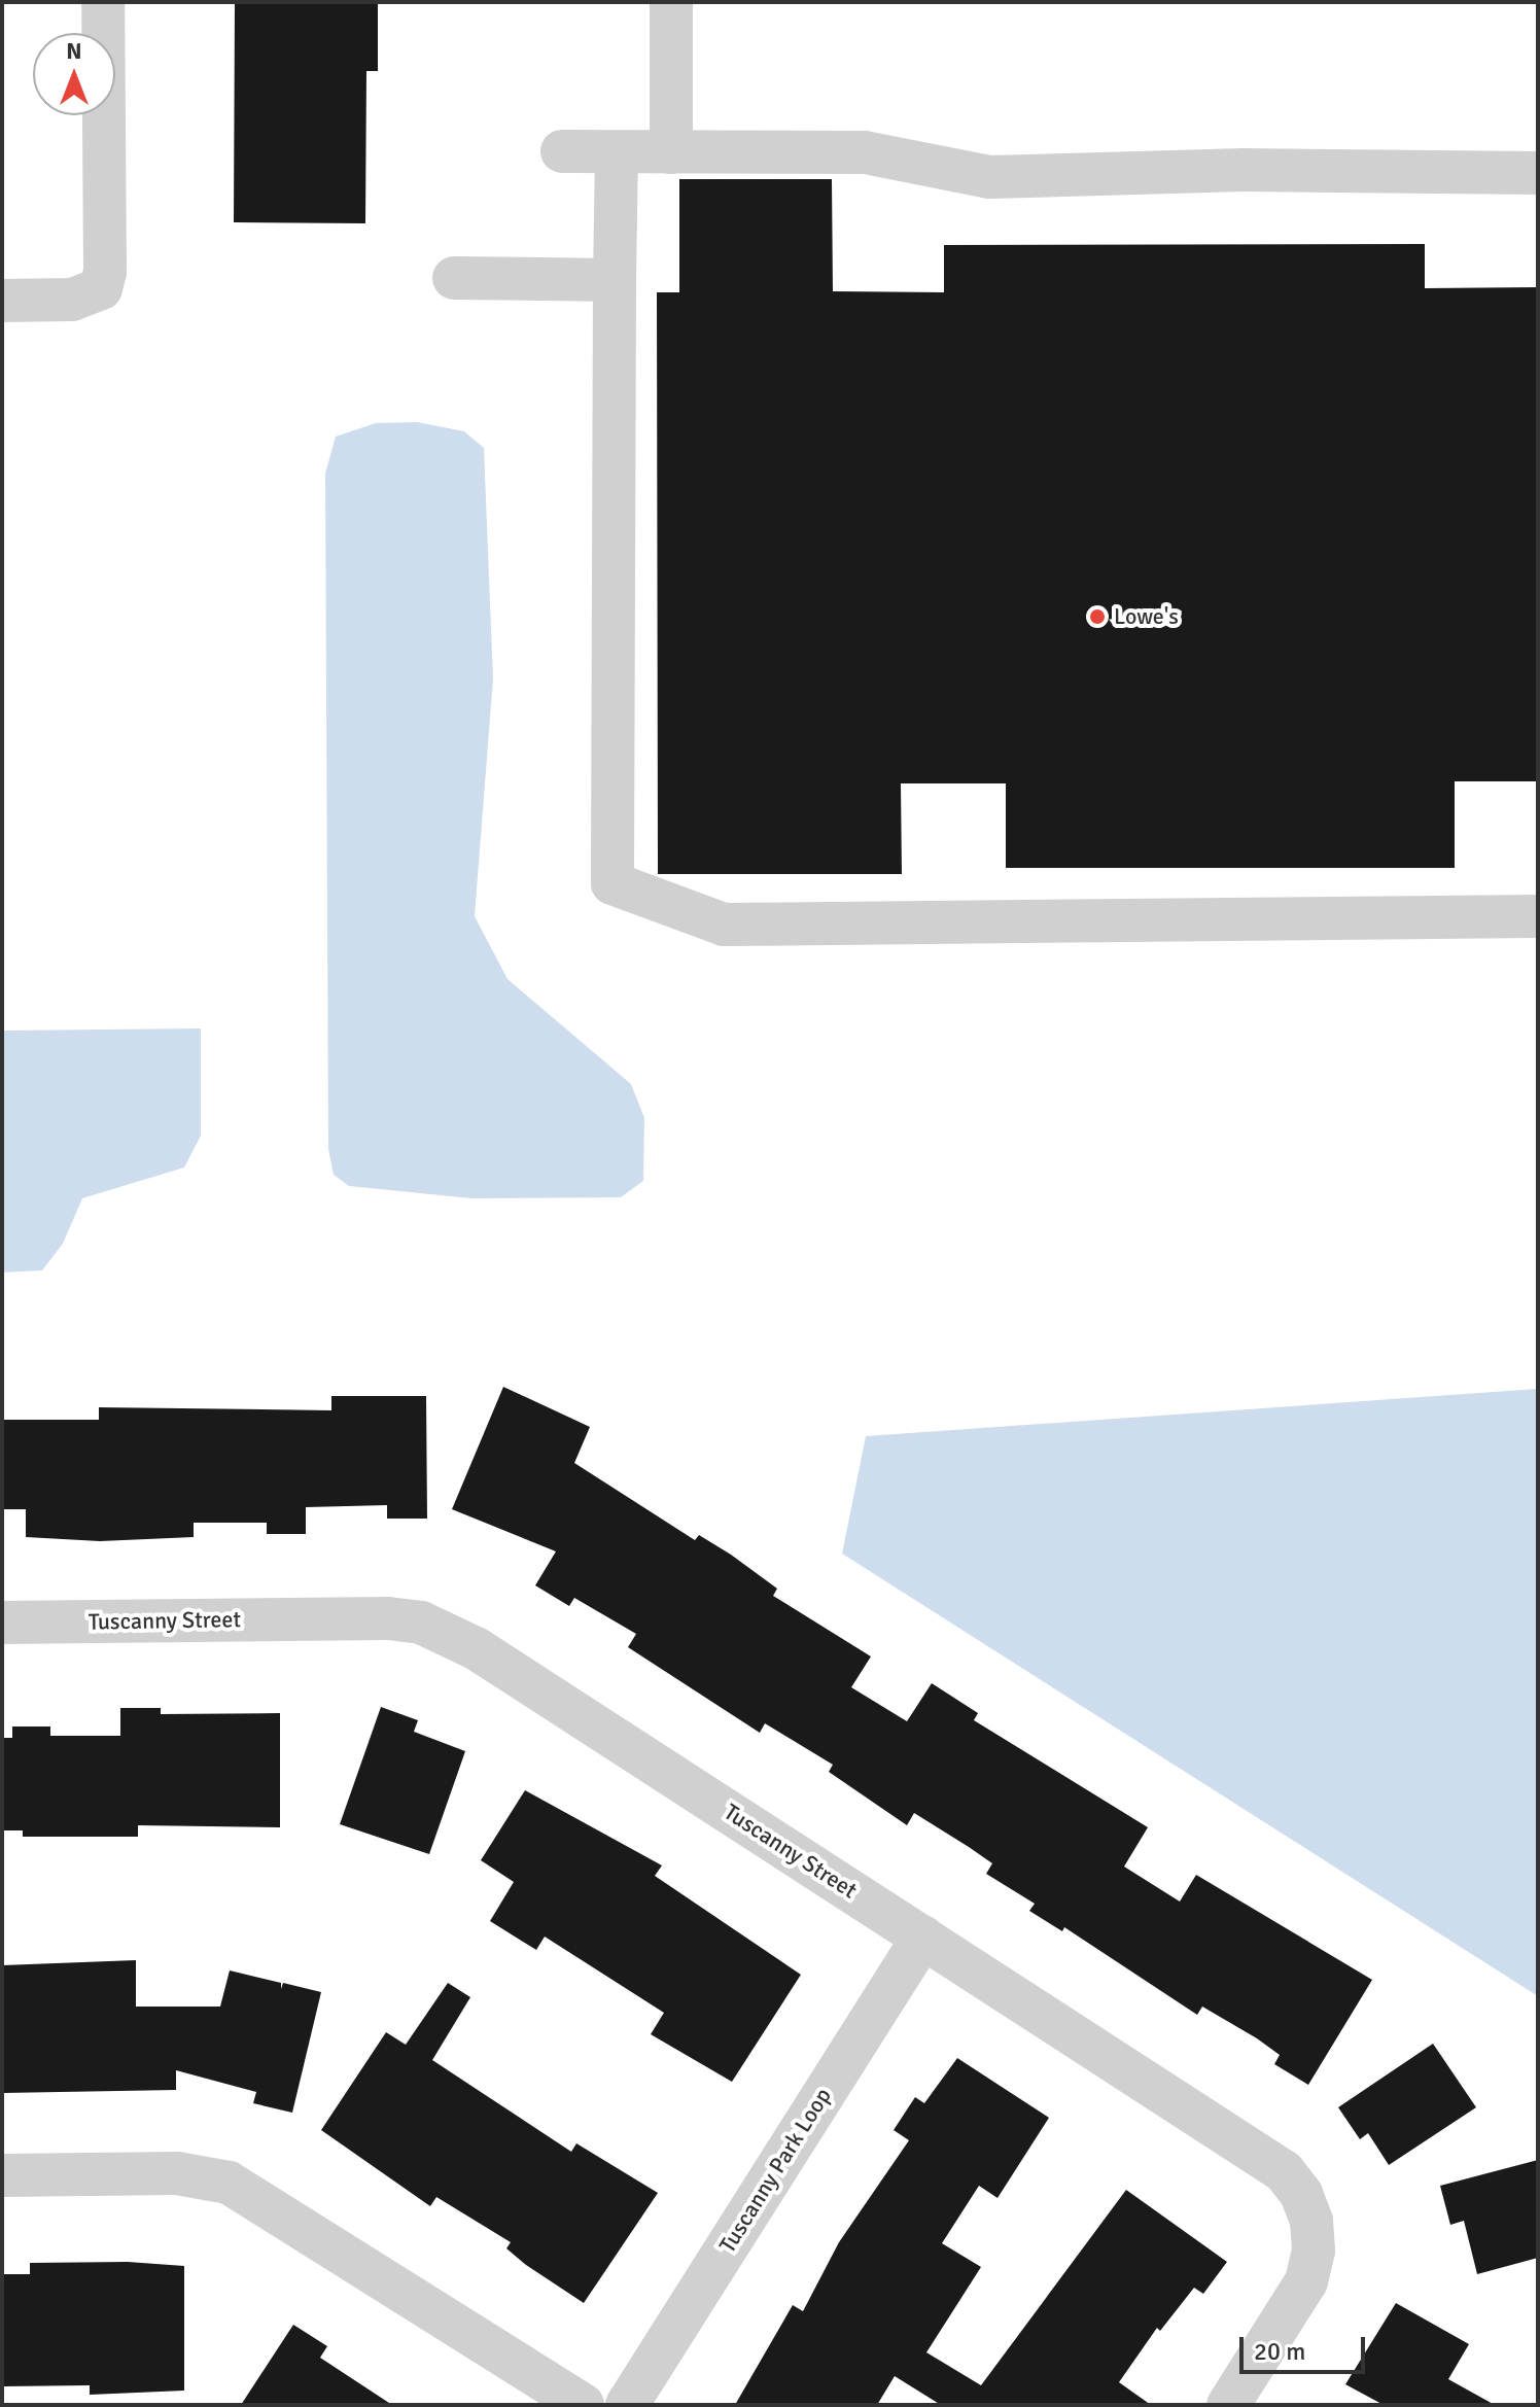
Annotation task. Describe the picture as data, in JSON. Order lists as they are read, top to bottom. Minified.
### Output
{"streets":{"street":["Tuscanny Street","Tuscanny Park Loop"]},"crossings":[["Tuscanny Street","Tuscanny Park Loop"]],"places":["Lowe's"],"scale_bar":"20 m","north":"top"}
